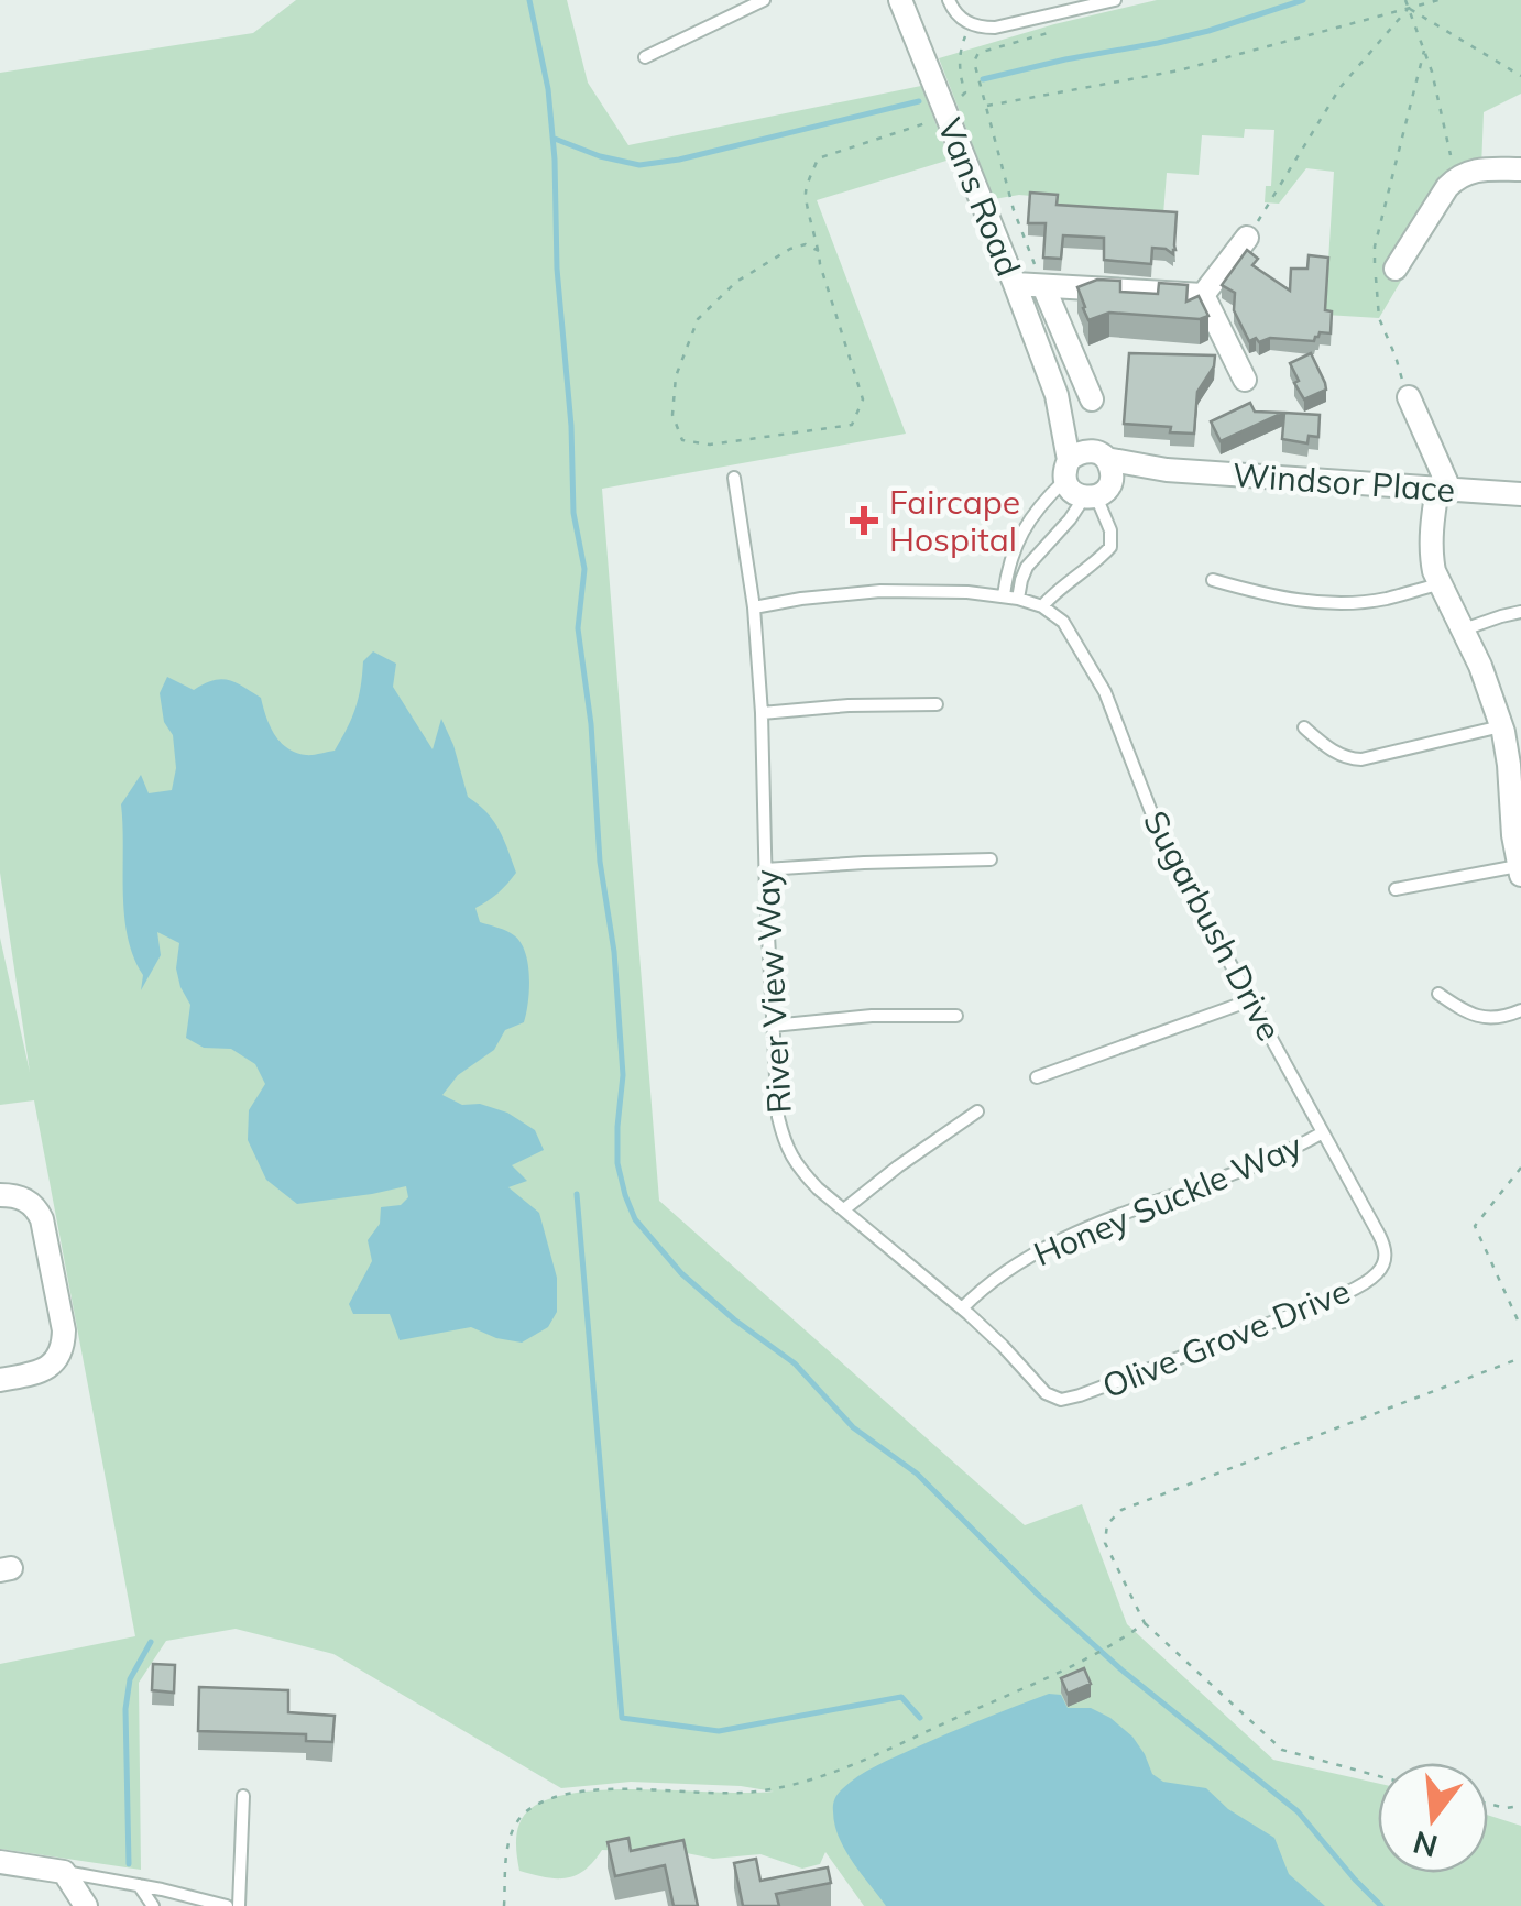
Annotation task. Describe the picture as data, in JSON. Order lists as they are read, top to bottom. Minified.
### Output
{"streets":{"street":["Vans Road","Windsor Place"],"lane":["Sugarbush Drive","River View Way","Honey Suckle Way","Olive Grove Drive"]},"crossings":[["Vans Road","Windsor Place"],["Sugarbush Drive","Honey Suckle Way"],["Sugarbush Drive","Olive Grove Drive"],["River View Way","Honey Suckle Way"],["River View Way","Olive Grove Drive"]],"places":{"health":["Faircape Hospital"]},"north":"bottom"}
